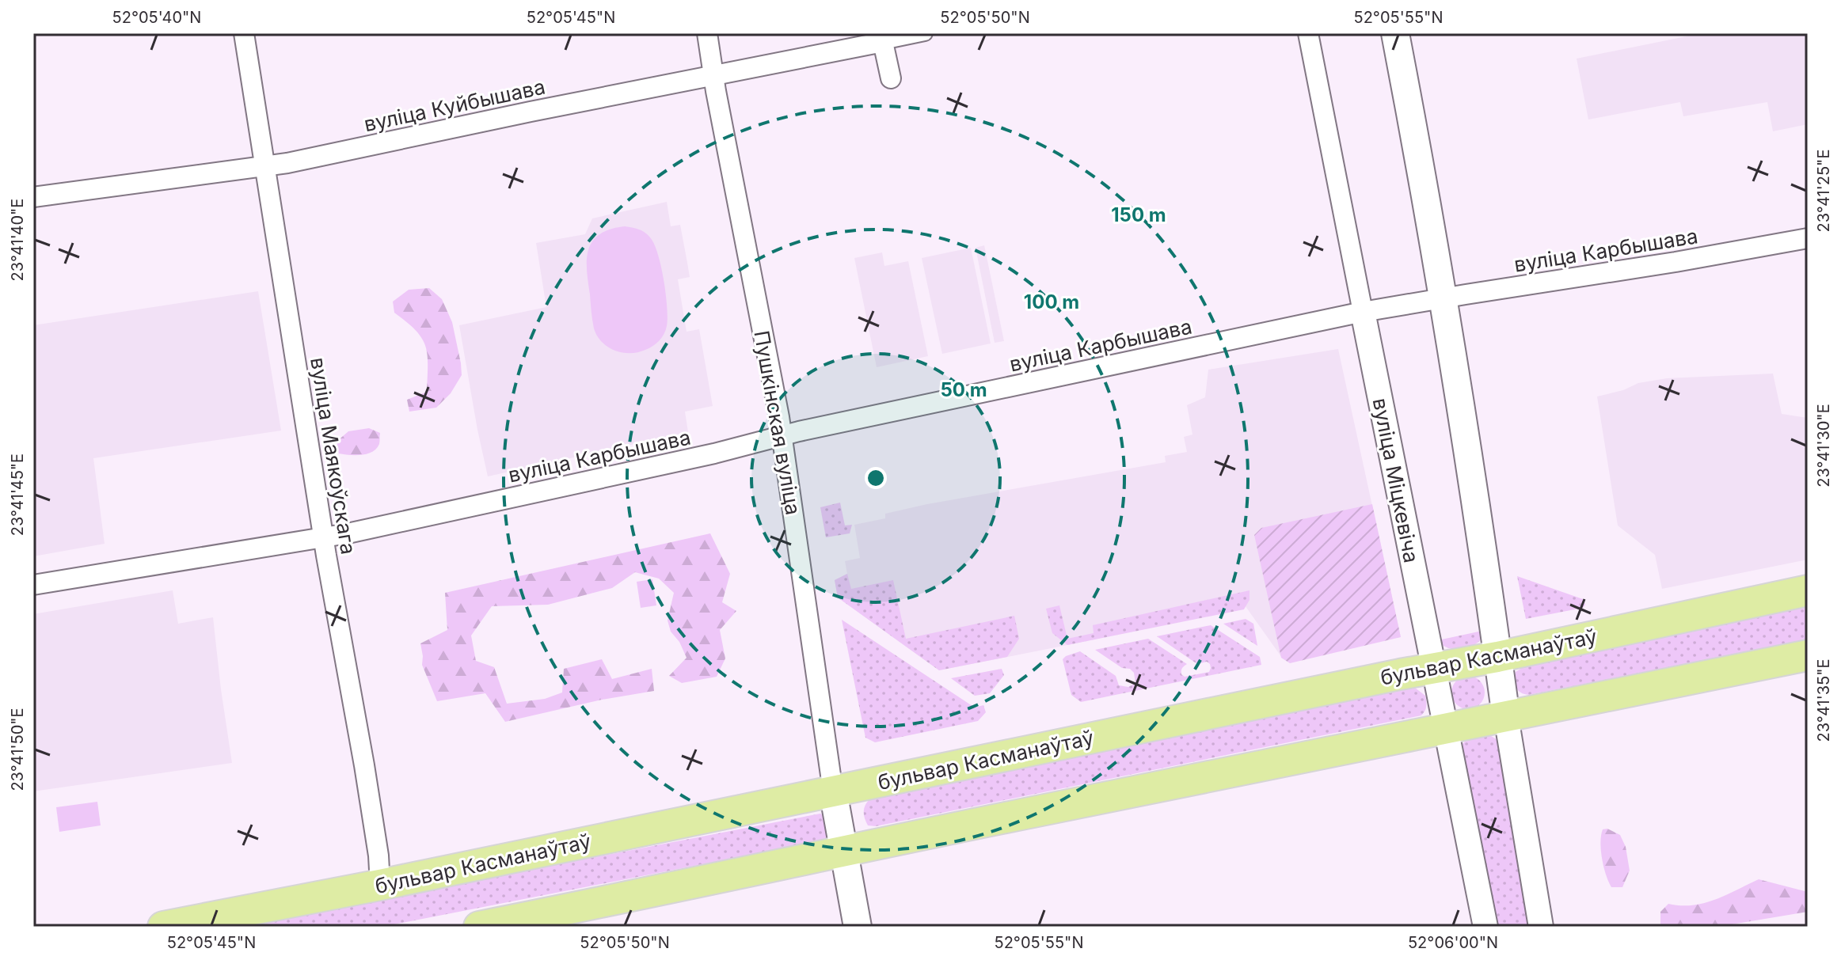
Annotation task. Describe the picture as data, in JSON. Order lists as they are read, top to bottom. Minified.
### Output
{"streets":{"main road":["Пушкінская вуліца","бульвар Касманаўтаў"],"street":["вуліца Куйбышава","вуліца Карбышава","вуліца Маякоўскага","вуліца Міцкевіча"]},"crossings":[["вуліца Куйбышава","Пушкінская вуліца"],["вуліца Куйбышава","вуліца Маякоўскага"],["вуліца Карбышава","Пушкінская вуліца"],["вуліца Карбышава","вуліца Маякоўскага"],["вуліца Карбышава","вуліца Міцкевіча"],["Пушкінская вуліца","бульвар Касманаўтаў"],["вуліца Маякоўскага","бульвар Касманаўтаў"],["вуліца Міцкевіча","бульвар Касманаўтаў"]],"coordinates":["52°05'40\"N","52°05'45\"N","52°05'50\"N","52°05'55\"N","23°41'25\"E","23°41'40\"E","23°41'30\"E","23°41'45\"E","23°41'35\"E","23°41'50\"E","52°06'00\"N"],"rings":["150 m","100 m","50 m"]}
